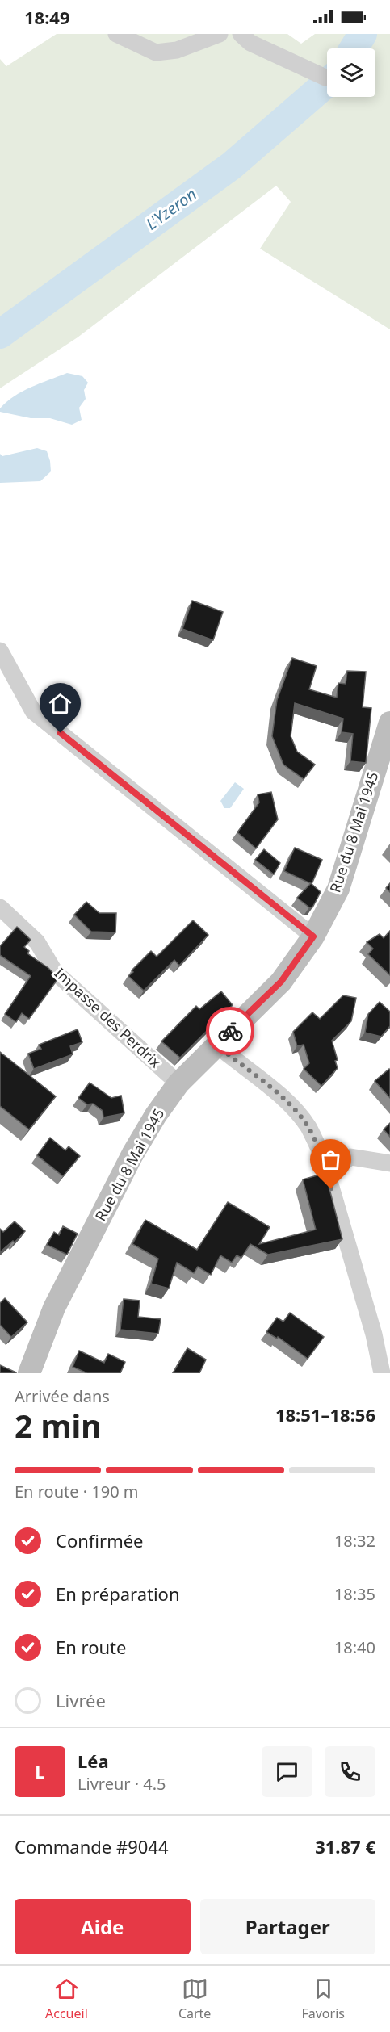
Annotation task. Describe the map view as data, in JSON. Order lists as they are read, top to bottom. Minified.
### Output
{"streets":{"main road":["Rue du 8 Mai 1945"],"street":["Impasse des Perdrix"]},"crossings":[["Rue du 8 Mai 1945","Impasse des Perdrix"]],"water":["L'Yzeron"],"page":{"status":"18:49","heading":["2 min","Arrivée dans","18:51–18:56"],"panel":["Léa","Livreur · 4.5","Commande #9044","31.87 €"],"bar":"En route · 190 m","list":[["Confirmée","18:32"],["En préparation","18:35"],["En route","18:40"],"Livrée"],"round":"L","buttons":["Aide","Partager"],"tabs":["Accueil","Carte","Favoris"]}}
